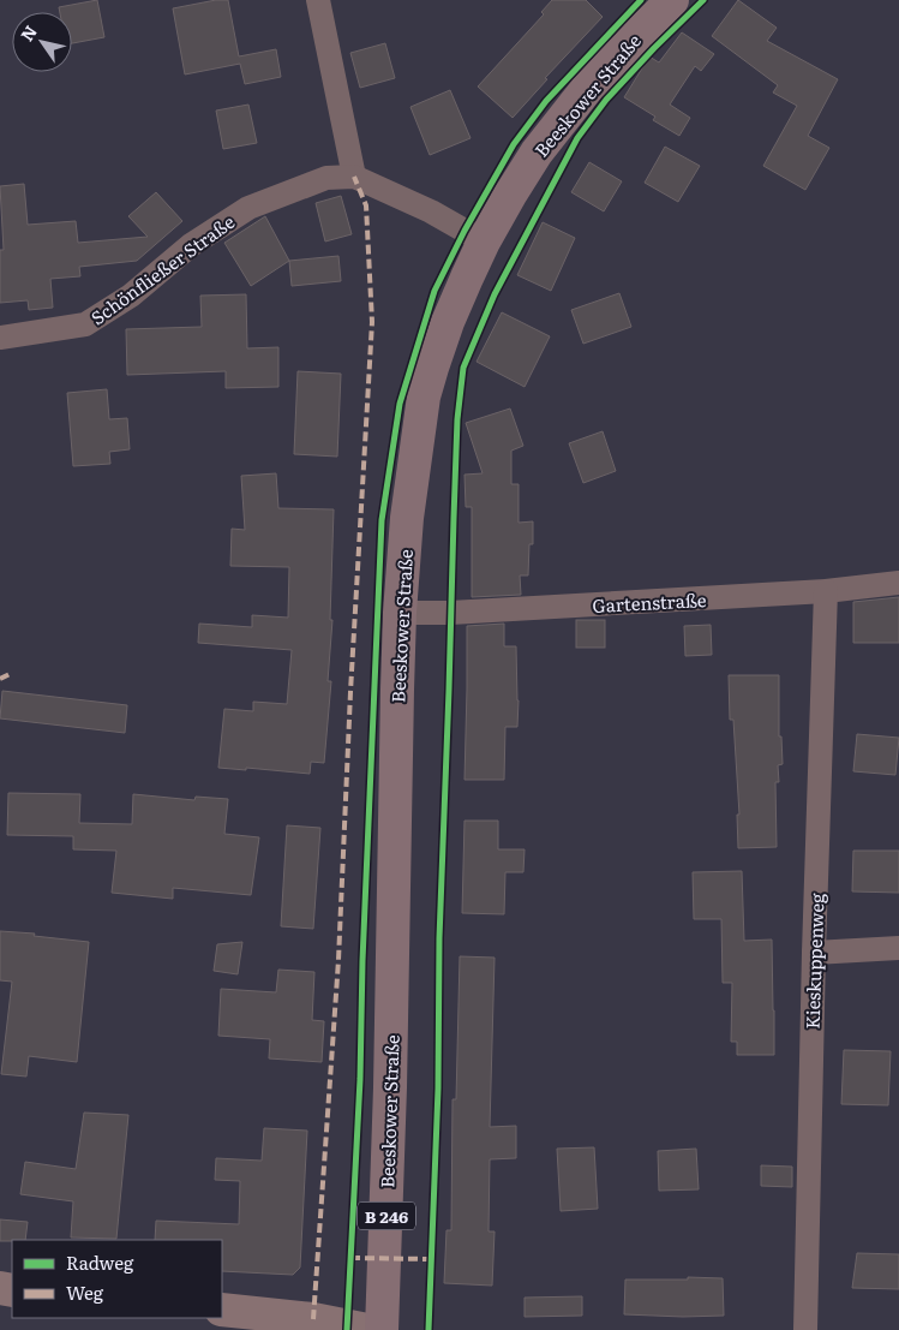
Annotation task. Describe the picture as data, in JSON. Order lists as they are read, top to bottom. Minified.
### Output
{"streets":{"main road":["Beeskower Straße","B 246"],"street":["Schönfließer Straße","Gartenstraße","Kieskuppenweg"]},"crossings":[["Beeskower Straße","Schönfließer Straße"],["Beeskower Straße","Gartenstraße"],["Gartenstraße","Kieskuppenweg"]],"legend":["Radweg","Weg"],"north":"top left"}
